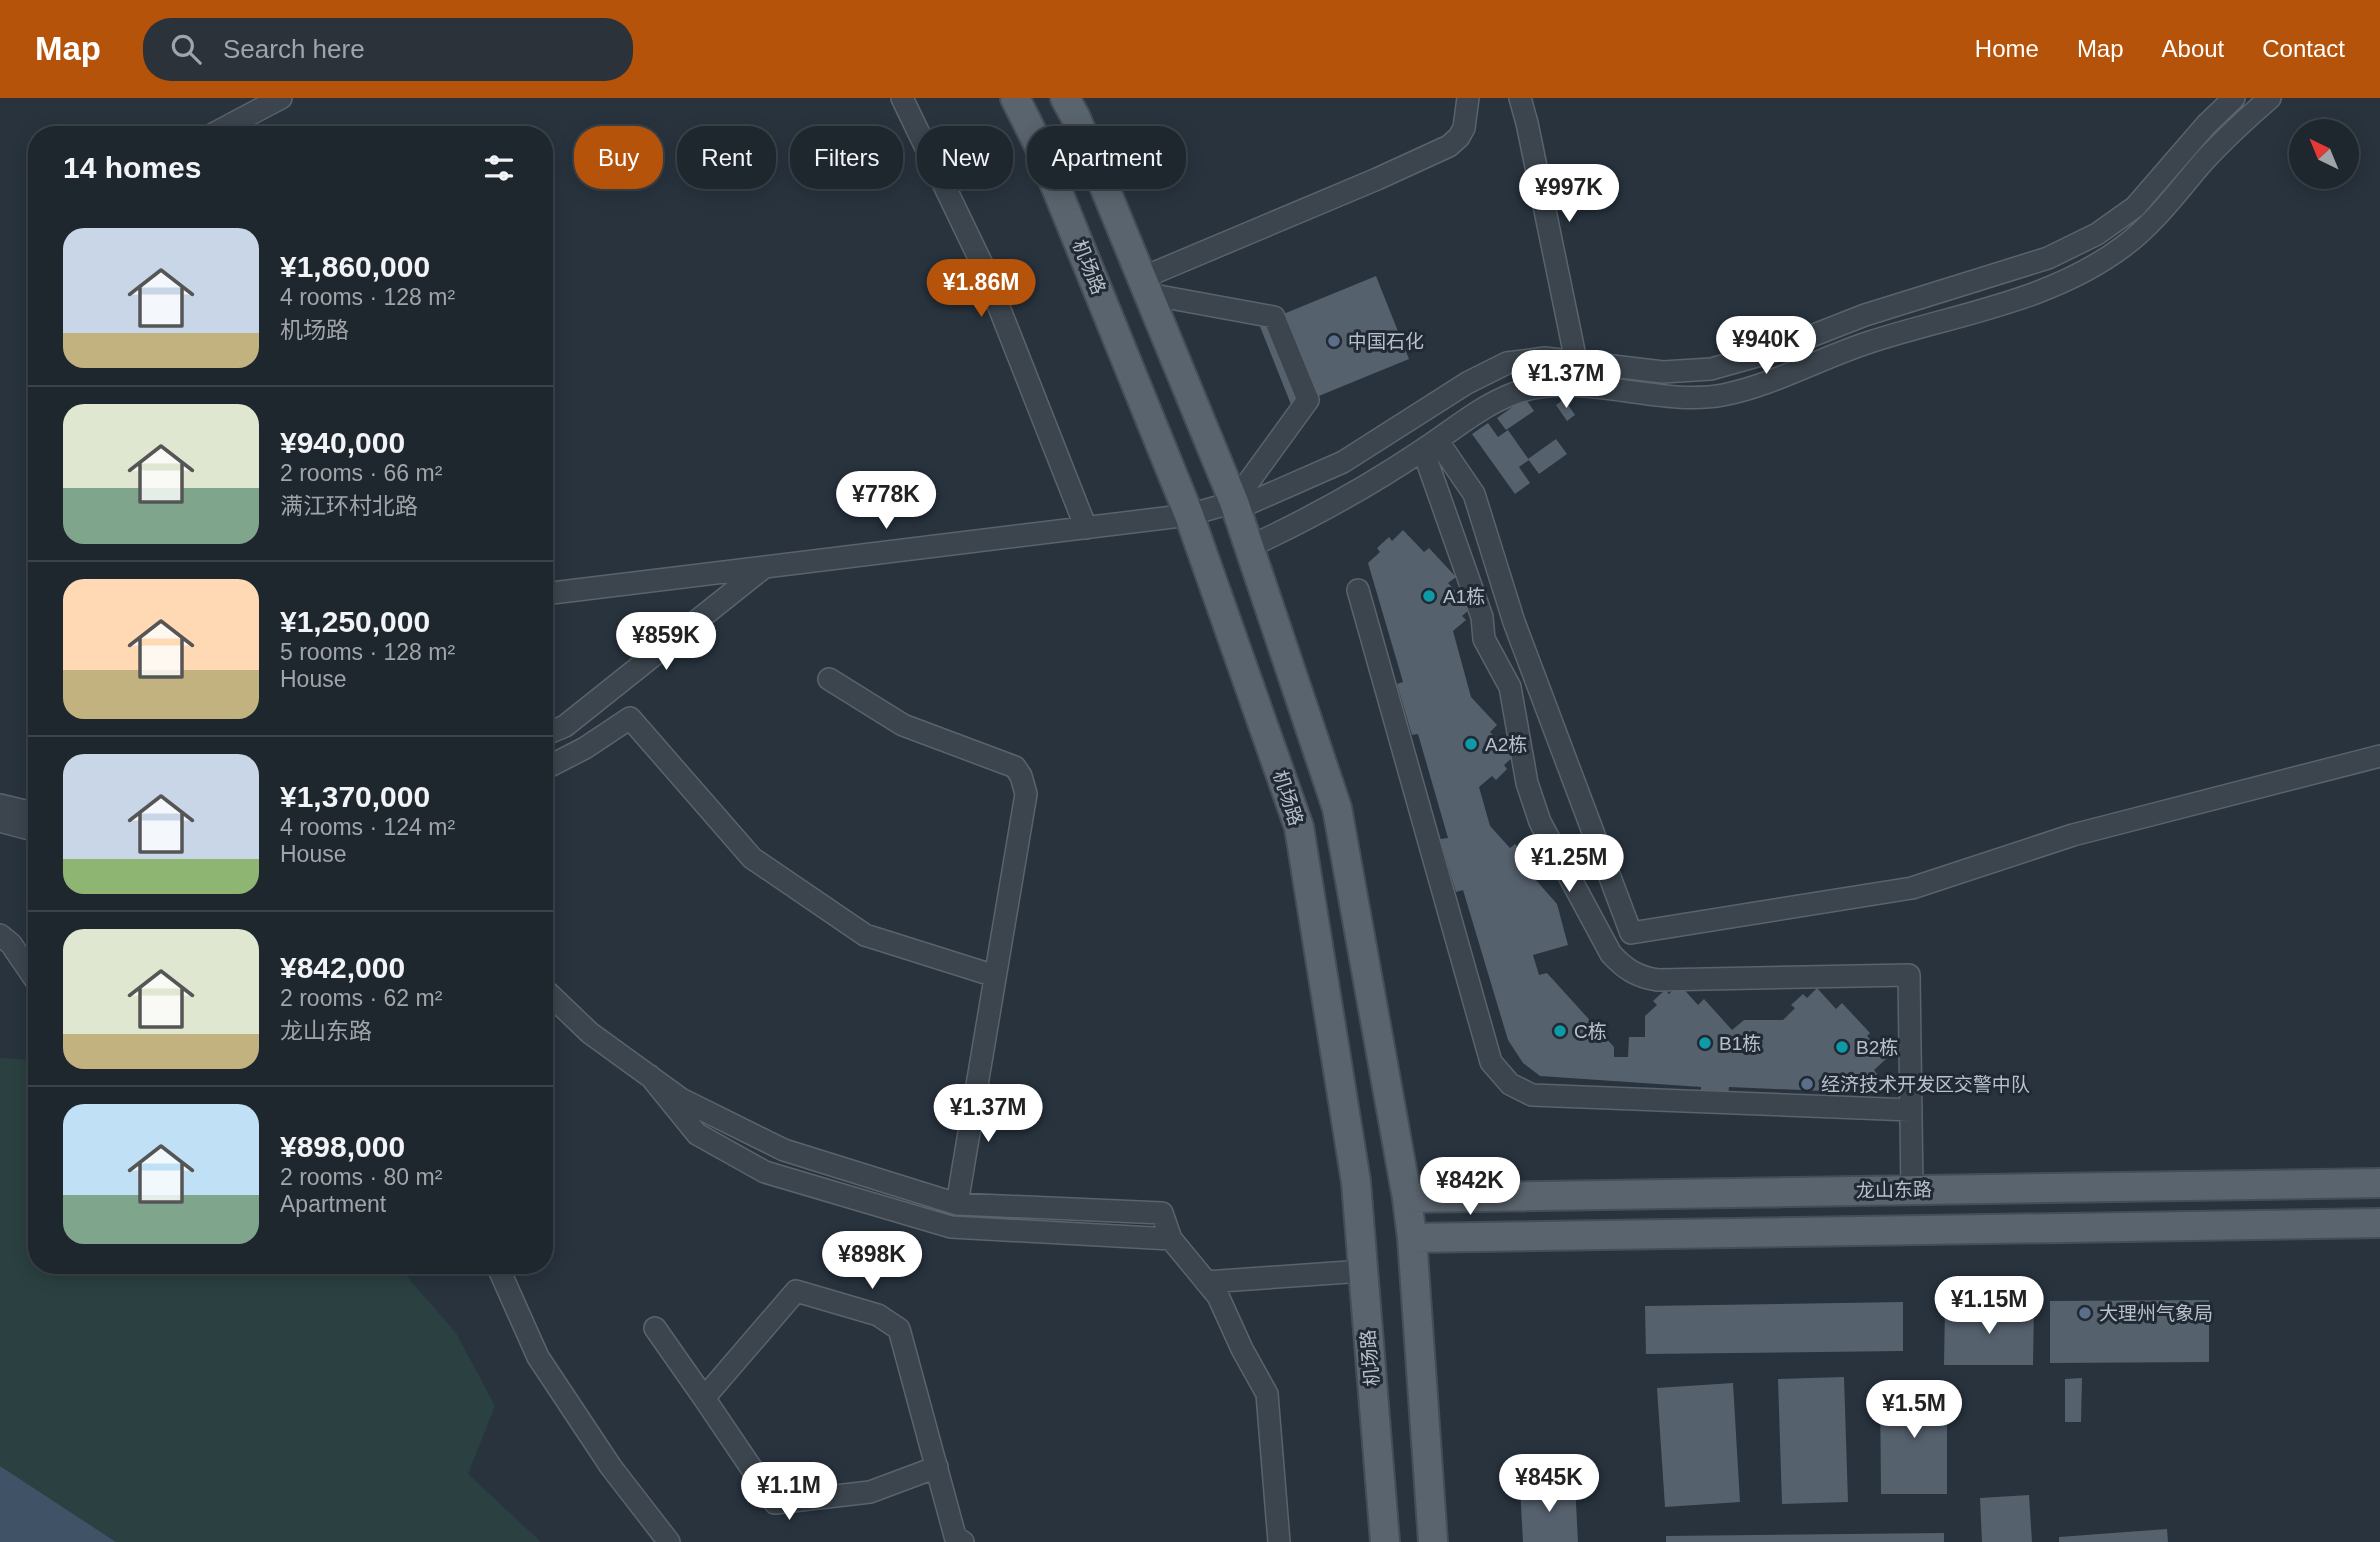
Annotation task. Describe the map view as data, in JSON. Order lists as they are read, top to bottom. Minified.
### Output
{"streets":{"main road":["机场路","龙山东路"]},"places":["中国石化","A1栋","A2栋","C栋","B1栋","B2栋","经济技术开发区交警中队","大理州气象局"],"north":"top left","page":{"header":"Map","search":"Search here","nav":["Home","Map","About","Contact"],"chip":["Buy","Rent","Filters","New","Apartment"],"heading":"14 homes","price":["¥997K","¥1.86M","¥940K","¥1.37M","¥778K","¥859K","¥1.25M","¥1.37M","¥842K","¥898K","¥1.15M","¥1.5M","¥845K","¥1.1M"],"list":[{"name":"¥1,860,000","note":"4 rooms · 128 m² · 机场路"},{"name":"¥940,000","note":"2 rooms · 66 m² · 满江环村北路"},{"name":"¥1,250,000","note":"5 rooms · 128 m² · House"},{"name":"¥1,370,000","note":"4 rooms · 124 m² · House"},{"name":"¥842,000","note":"2 rooms · 62 m² · 龙山东路"},{"name":"¥898,000","note":"2 rooms · 80 m² · Apartment"}]}}
